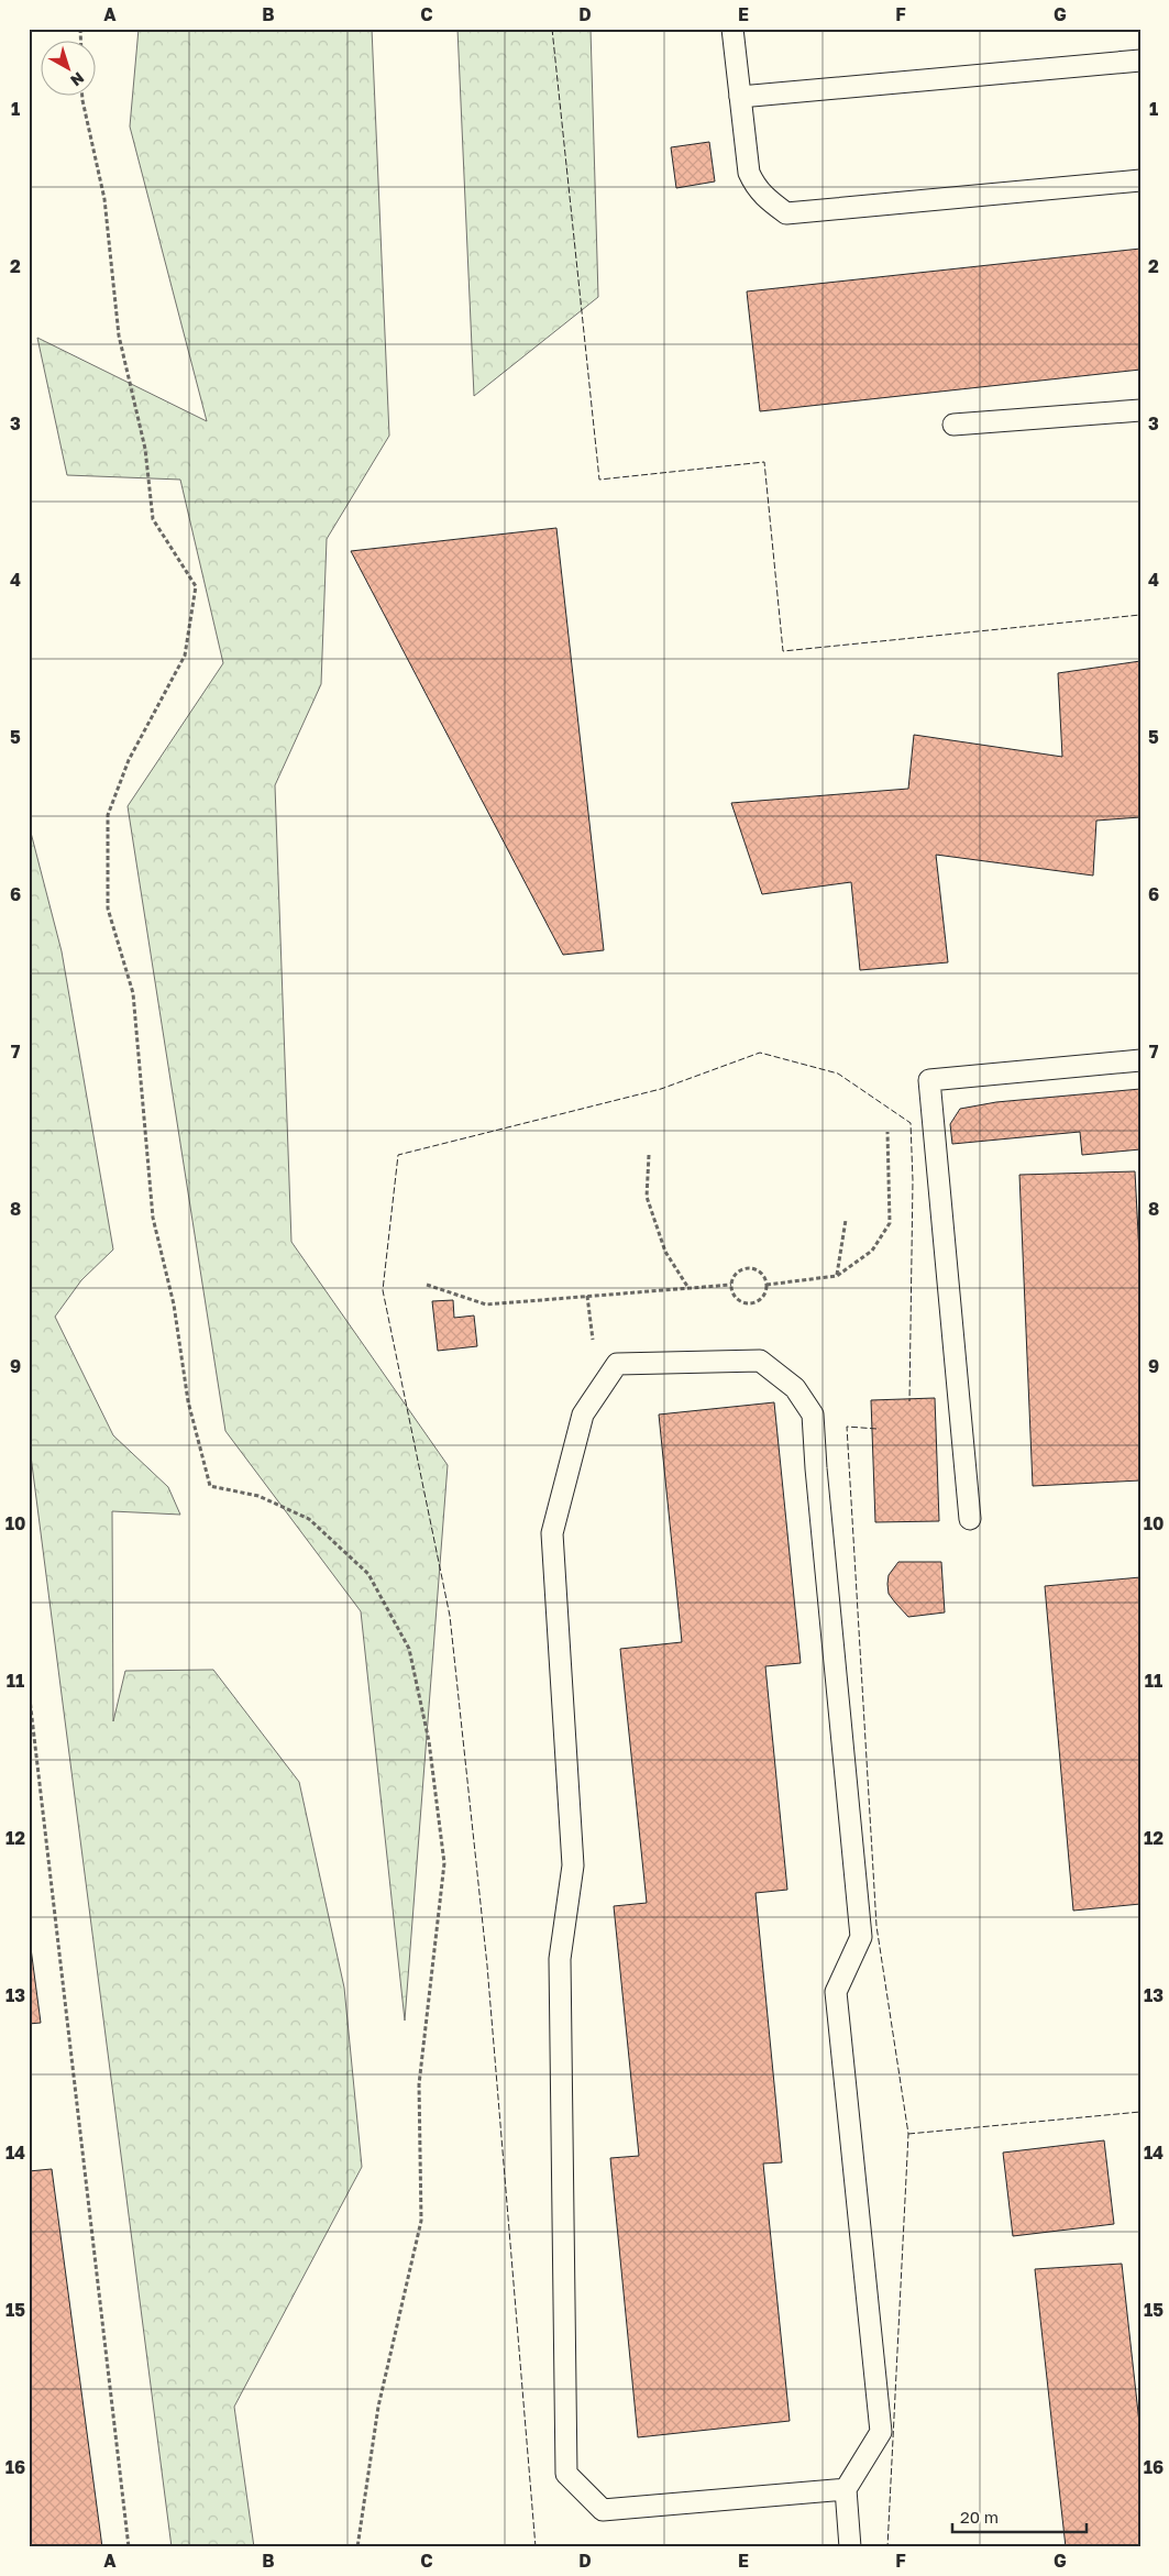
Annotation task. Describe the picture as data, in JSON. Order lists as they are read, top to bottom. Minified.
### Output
{"scale_bar":"20 m","north":"bottom right","grid":{"columns":["A","B","C","D","E","F","G"],"rows":["1","2","3","4","5","6","7","8","9","10","11","12","13","14","15","16"]}}
